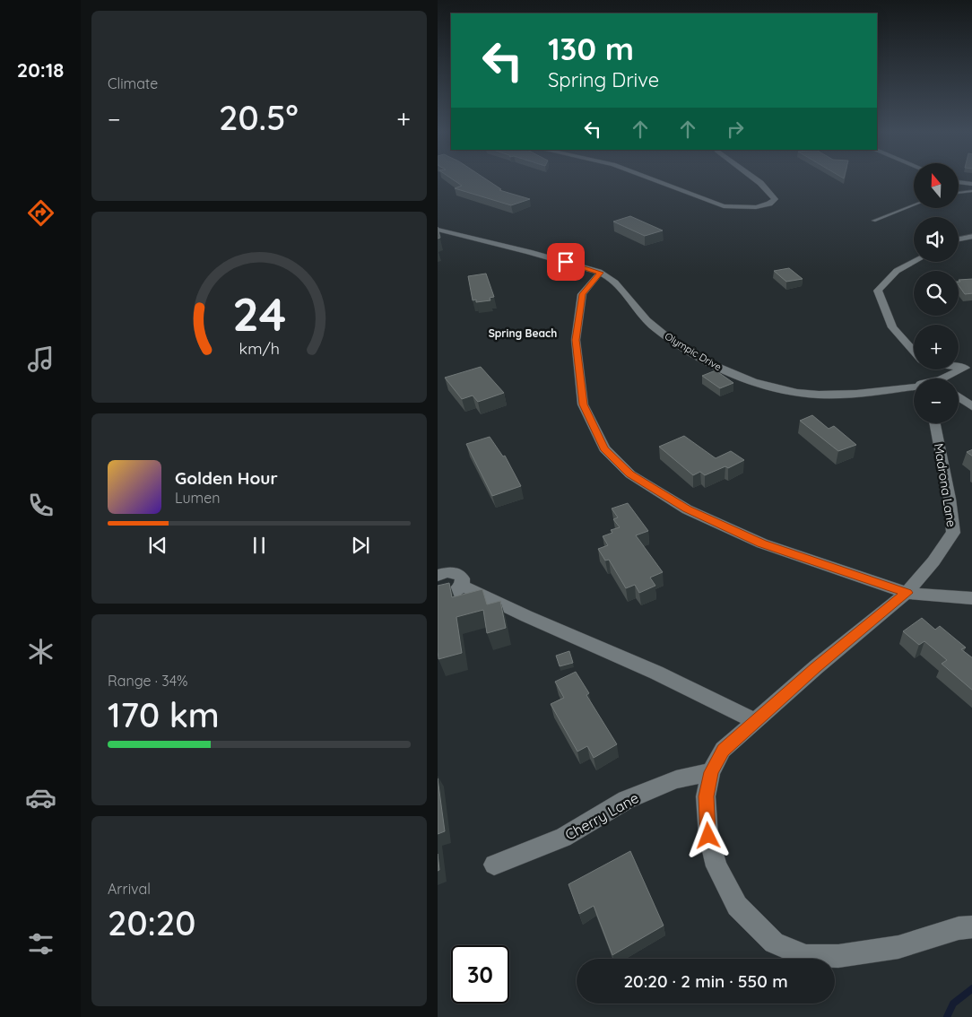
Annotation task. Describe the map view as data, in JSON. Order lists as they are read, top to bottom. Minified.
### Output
{"streets":{"street":["Olympic Drive","Madrona Lane","Cherry Lane"]},"crossings":[["Madrona Lane","Cherry Lane"]],"districts":["Spring Beach"],"north":"top","page":{"tabs":"20:18","tile":["Climate",["Range · 34%","170 km"],["Arrival","20:20"]],"turn":["130 m","Spring Drive"],"heat":["−","20.5°","+"],"map_buttons":["+","−"],"song":["Golden Hour","Lumen"],"limit":"30","trip":"20:20 · 2 min · 550 m","gauge":["24","km/h"]}}
